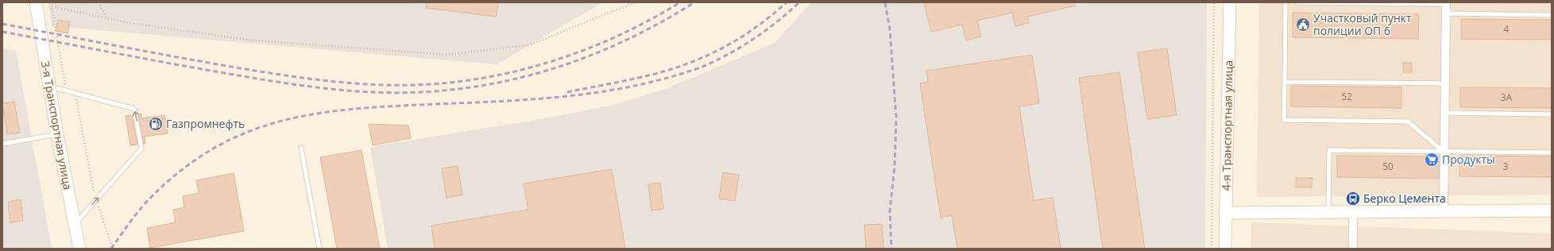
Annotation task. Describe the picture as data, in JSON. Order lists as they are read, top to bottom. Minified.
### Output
{"streets":{"main road":["3-я Транспортная улица","4-я Транспортная улица"]},"places":{"public building":["Участковый пункт полиции ОП 6"],"fuel station":["Газпромнефть"],"supermarket":["Продукты"],"bus stop":["Берко Цемента"]},"house_numbers":["4","52","3А","50","3"]}
